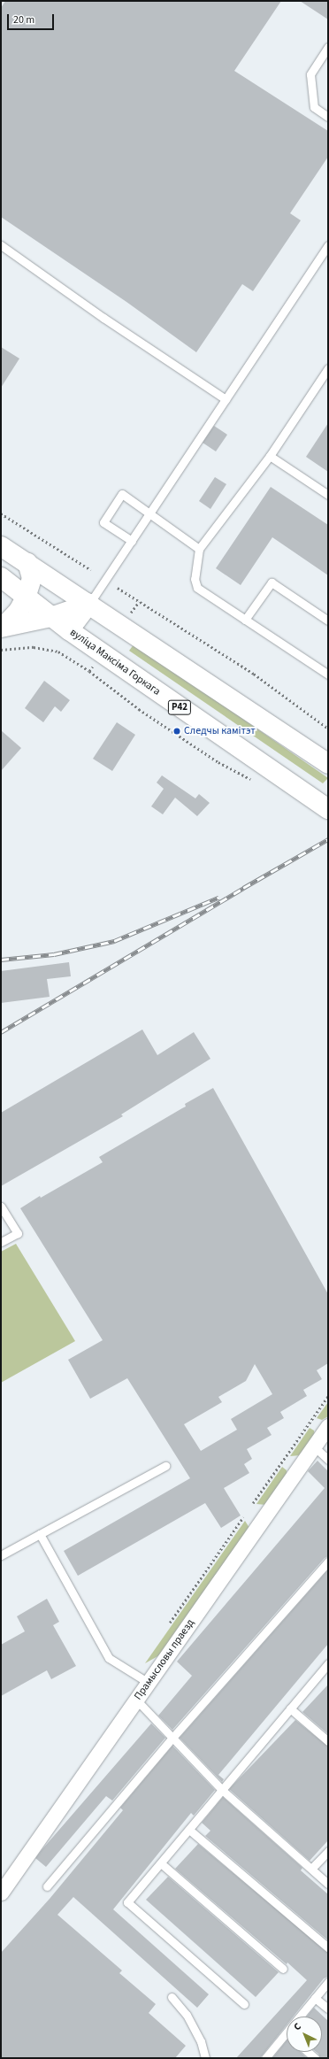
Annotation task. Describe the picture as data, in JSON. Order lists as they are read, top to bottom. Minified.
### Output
{"streets":{"main road":["вуліца Максіма Горкага","Р42"],"street":["Прамысловы праезд"]},"crossings":[["вуліца Максіма Горкага","Р42"]],"places":["Следчы камітэт"],"scale_bar":"20 m","north":"top left"}
